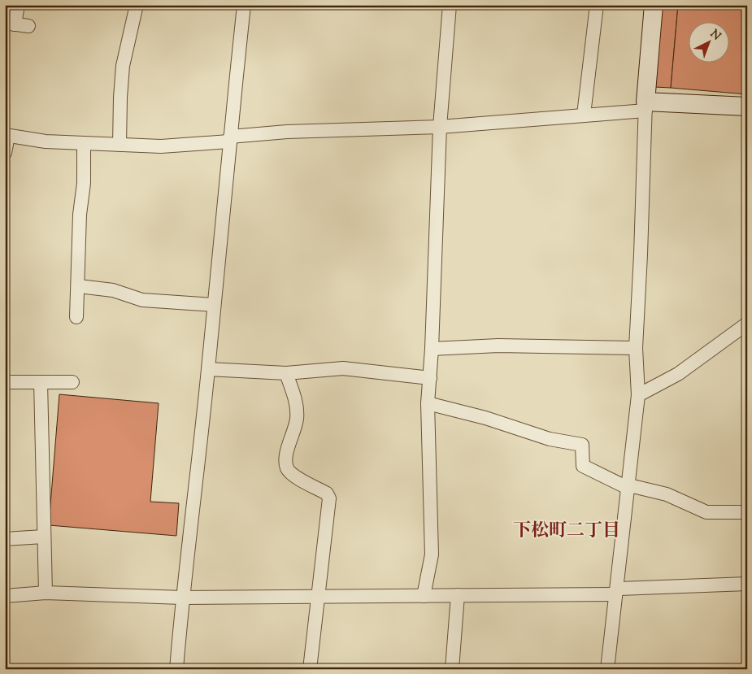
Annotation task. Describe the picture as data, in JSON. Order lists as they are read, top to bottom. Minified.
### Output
{"districts":["下松町二丁目"],"north":"top right"}
